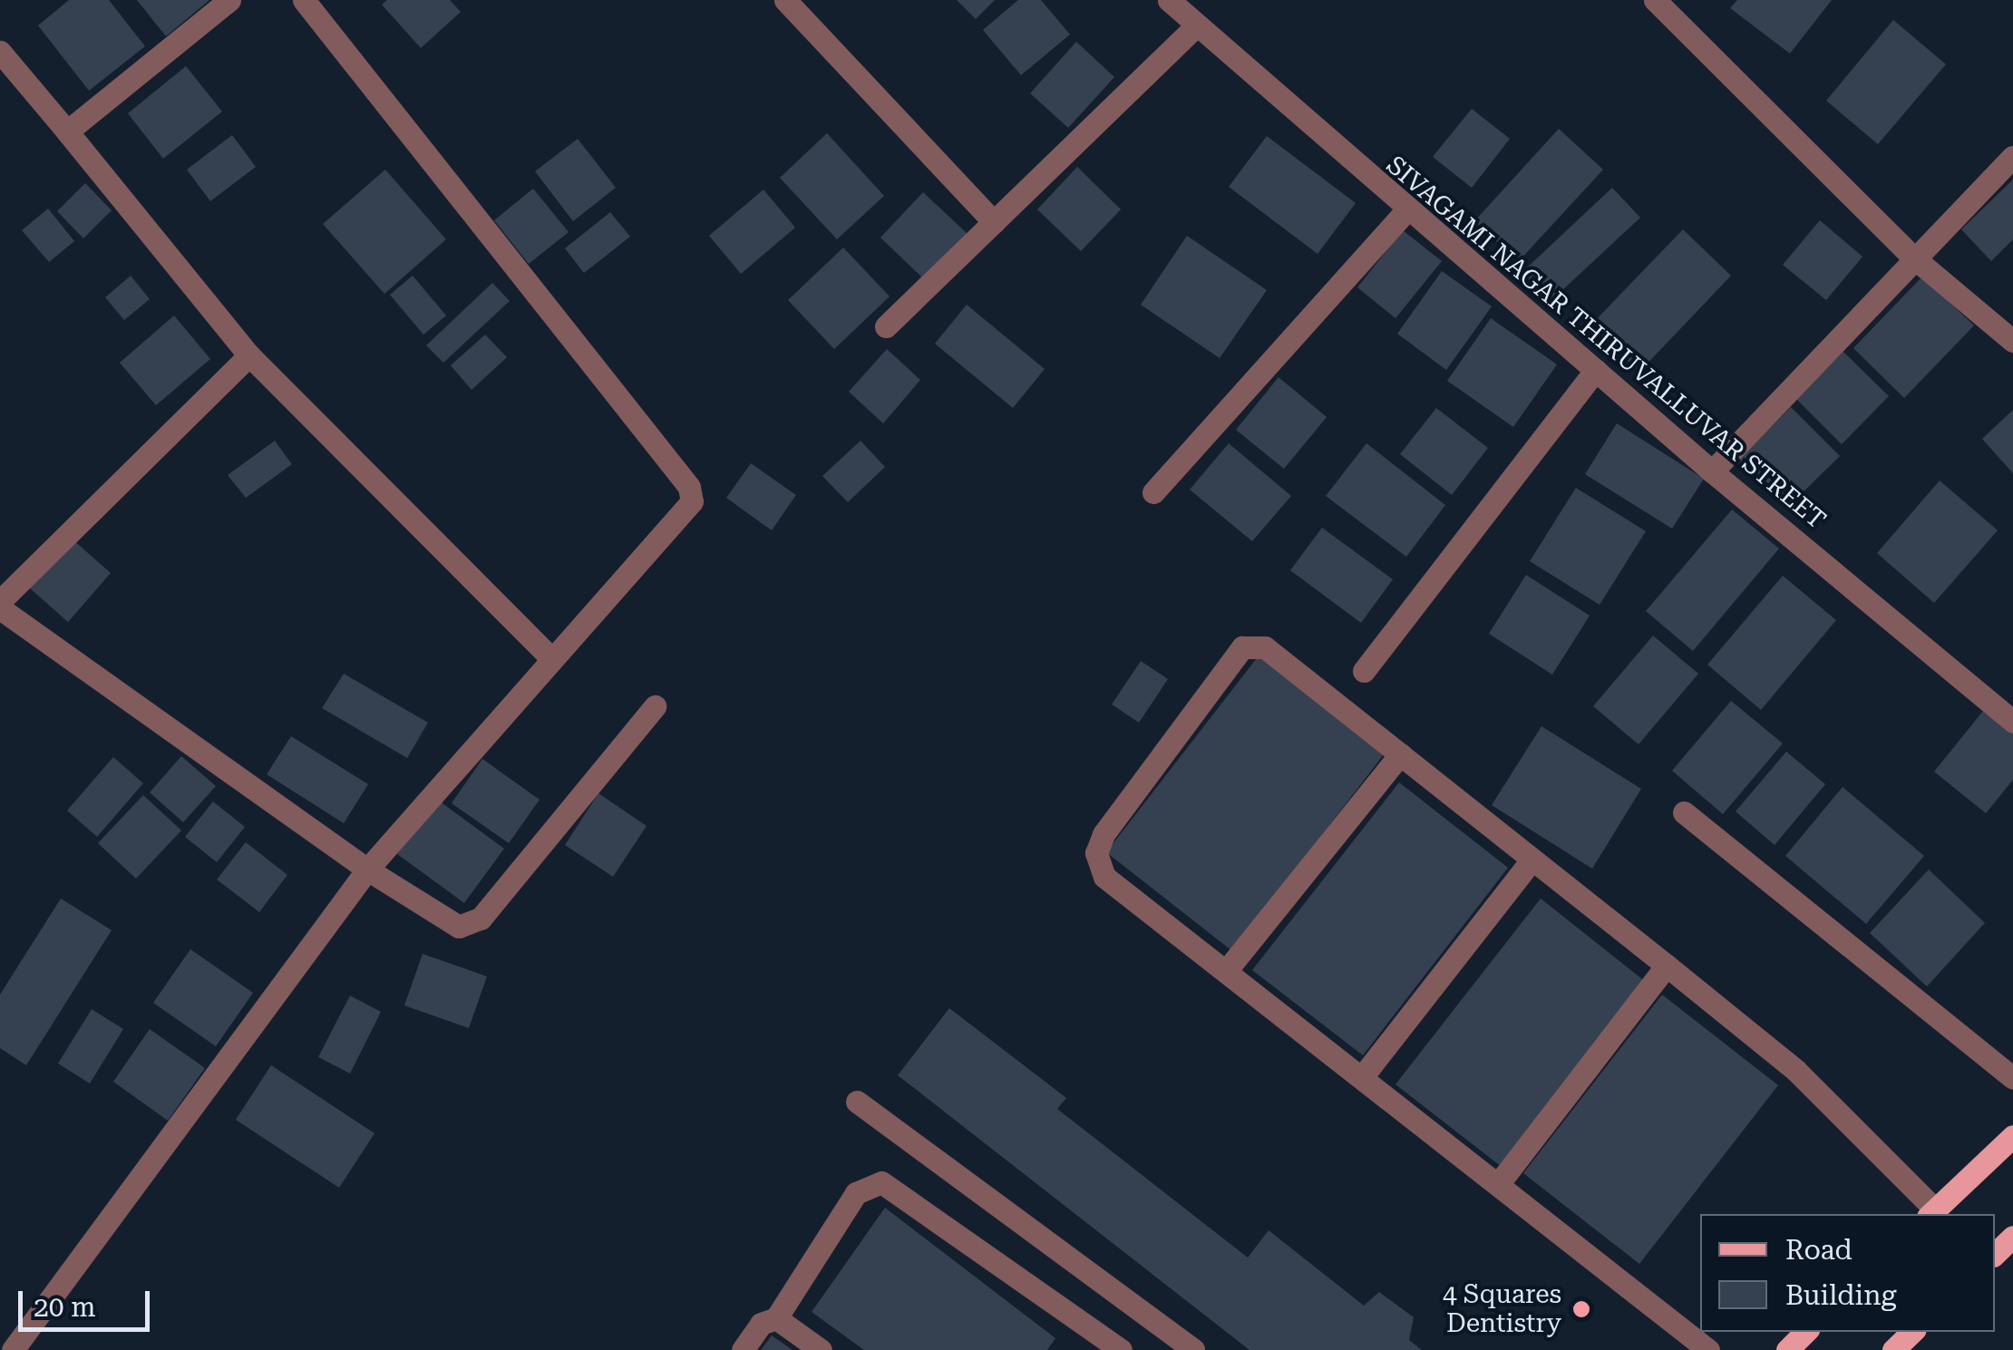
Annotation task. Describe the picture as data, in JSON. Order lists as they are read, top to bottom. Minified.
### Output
{"streets":{"street":["SIVAGAMI NAGAR THIRUVALLUVAR STREET"]},"places":["4 Squares Dentistry"],"legend":["Road","Building"],"scale_bar":"20 m"}
